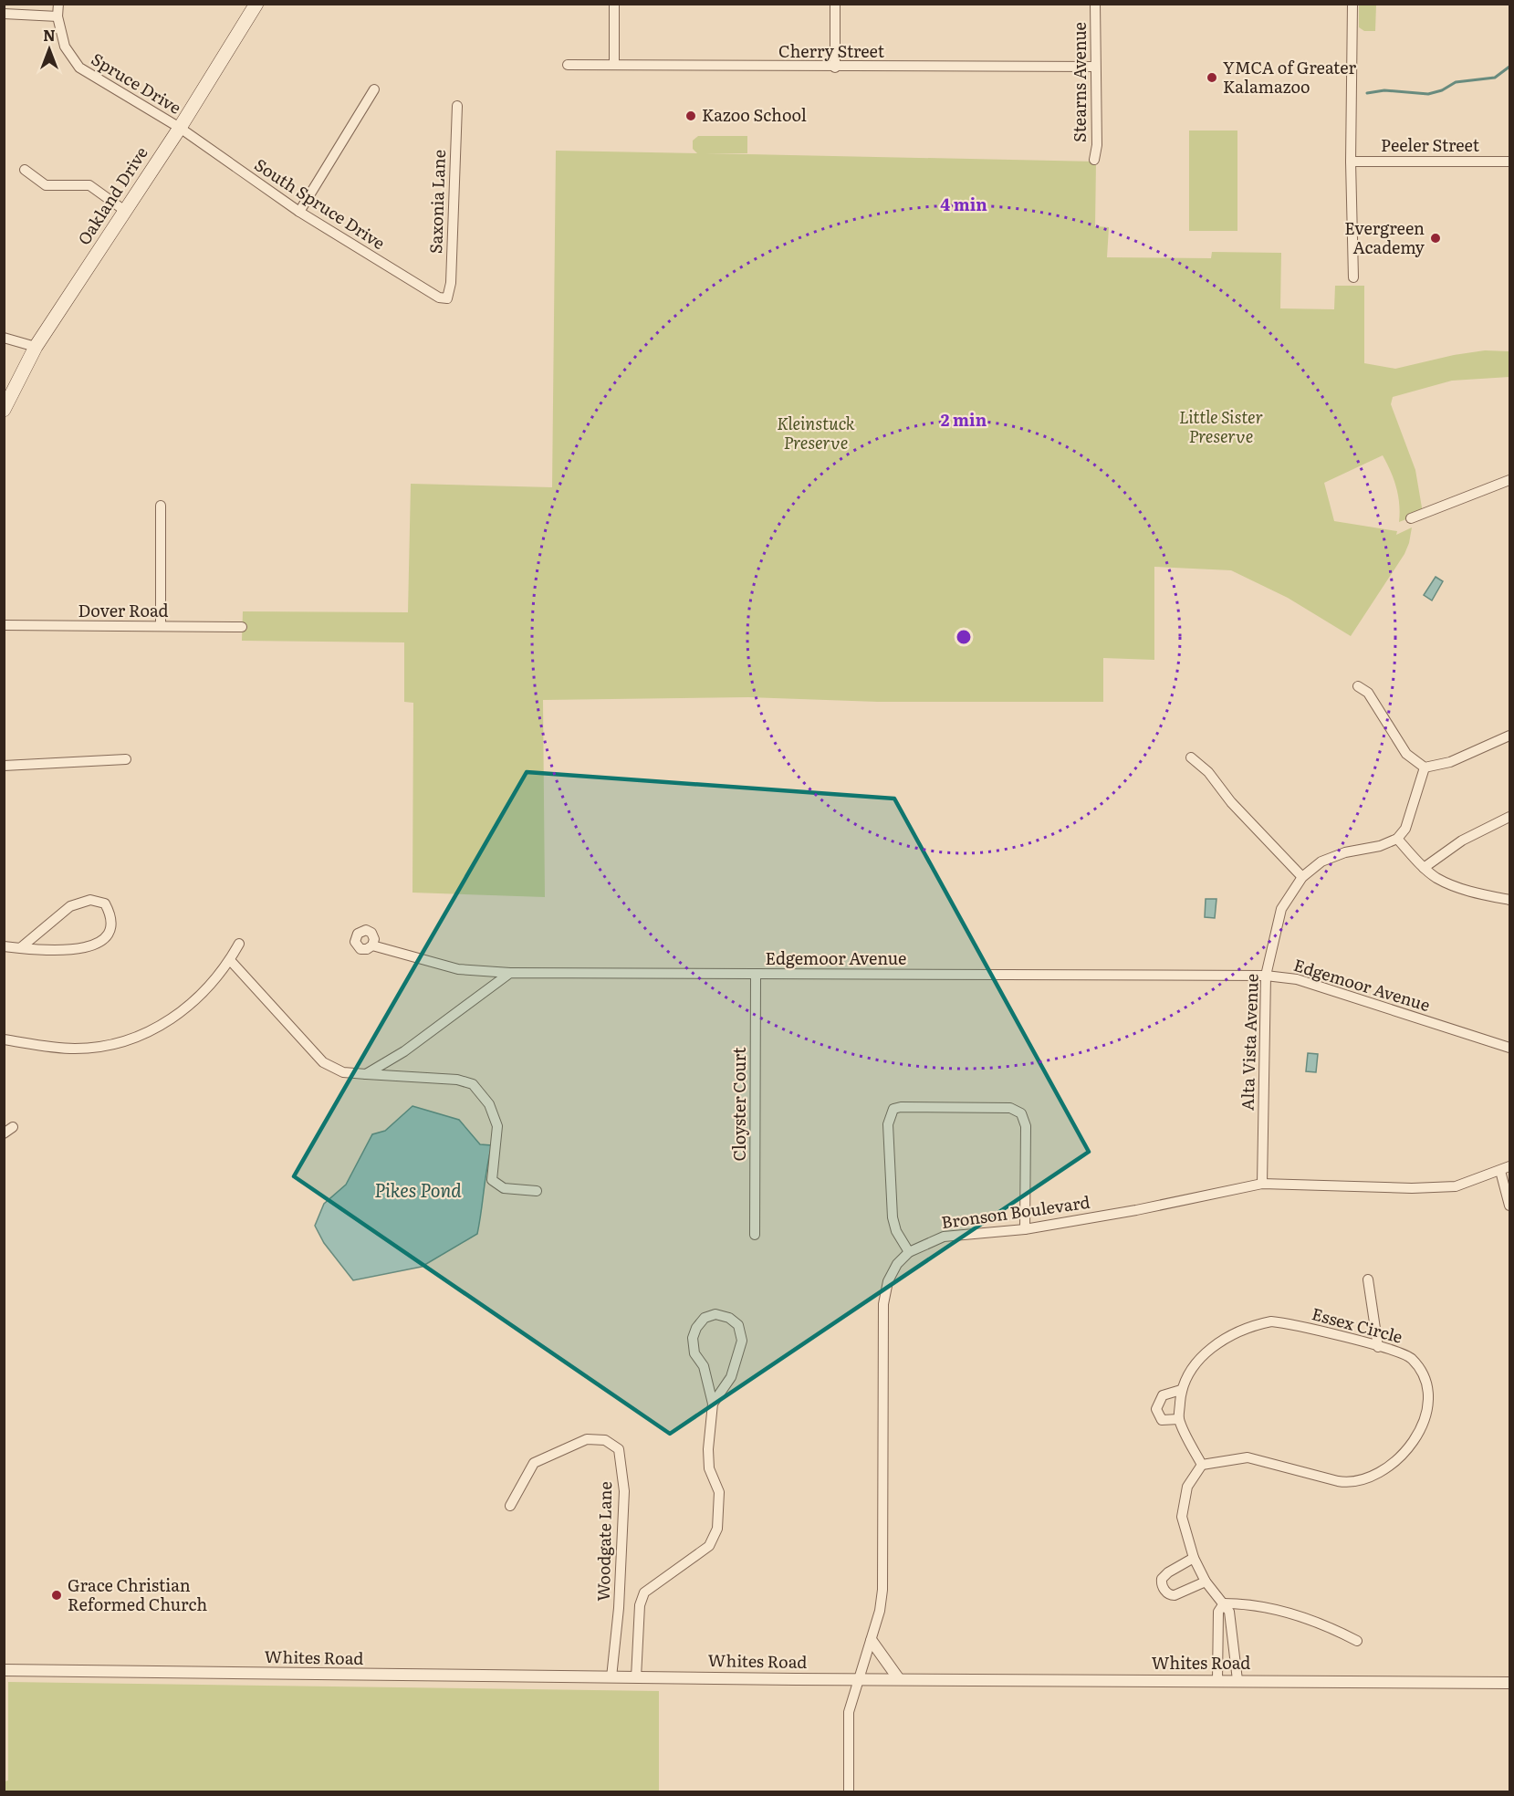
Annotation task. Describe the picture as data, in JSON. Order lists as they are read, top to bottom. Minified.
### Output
{"streets":{"main road":["Oakland Drive"],"street":["Cherry Street","Stearns Avenue","Spruce Drive","Peeler Street","Saxonia Lane","South Spruce Drive","Dover Road","Edgemoor Avenue","Alta Vista Avenue","Cloyster Court","Bronson Boulevard","Essex Circle","Woodgate Lane","Whites Road"]},"crossings":[["Cherry Street","Stearns Avenue"],["Spruce Drive","Oakland Drive"],["Spruce Drive","South Spruce Drive"],["Oakland Drive","South Spruce Drive"],["Saxonia Lane","South Spruce Drive"],["Edgemoor Avenue","Alta Vista Avenue"],["Edgemoor Avenue","Cloyster Court"],["Alta Vista Avenue","Bronson Boulevard"],["Bronson Boulevard","Whites Road"],["Woodgate Lane","Whites Road"]],"water":["Pikes Pond"],"parks":["Little Sister Preserve","Kleinstuck Preserve"],"places":["YMCA of Greater Kalamazoo","Kazoo School","Evergreen Academy","Grace Christian Reformed Church"],"north":"top","rings":["4 min","2 min"]}
